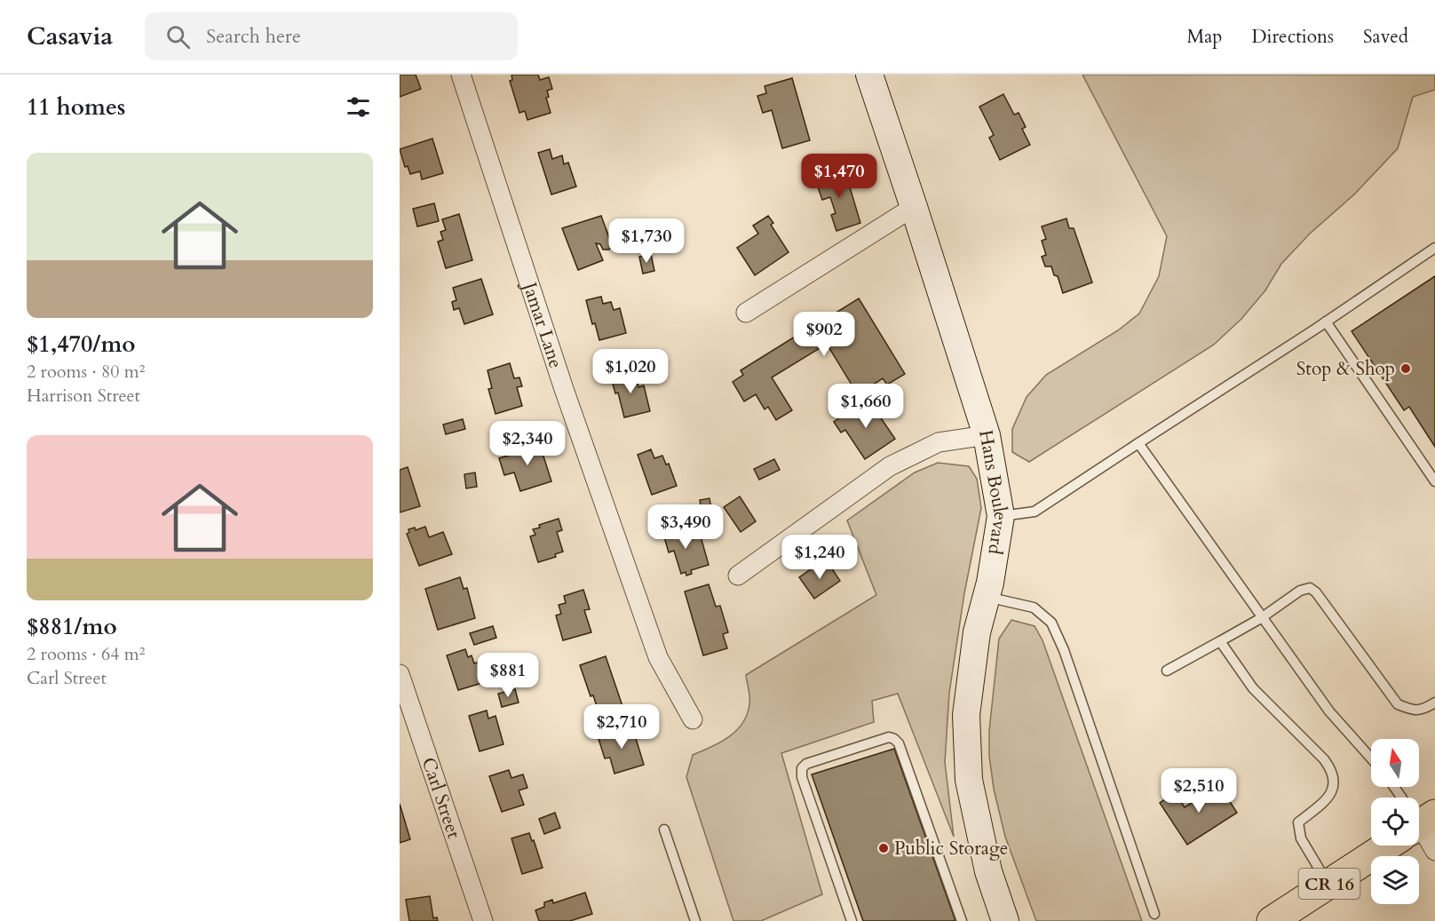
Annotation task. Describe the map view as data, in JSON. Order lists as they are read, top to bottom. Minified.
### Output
{"streets":{"main road":["CR 16"],"street":["Jamar Lane","Hans Boulevard","Carl Street"]},"places":["Stop & Shop","Public Storage"],"north":"top","page":{"header":"Casavia","search":"Search here","nav":["Map","Directions","Saved"],"heading":"11 homes","list":[{"name":"$1,470/mo","note":"2 rooms · 80 m² · Harrison Street"},{"name":"$881/mo","note":"2 rooms · 64 m² · Carl Street"}],"price":["$1,470","$1,730","$902","$1,020","$1,660","$2,340","$3,490","$1,240","$881","$2,710","$2,510"]}}
